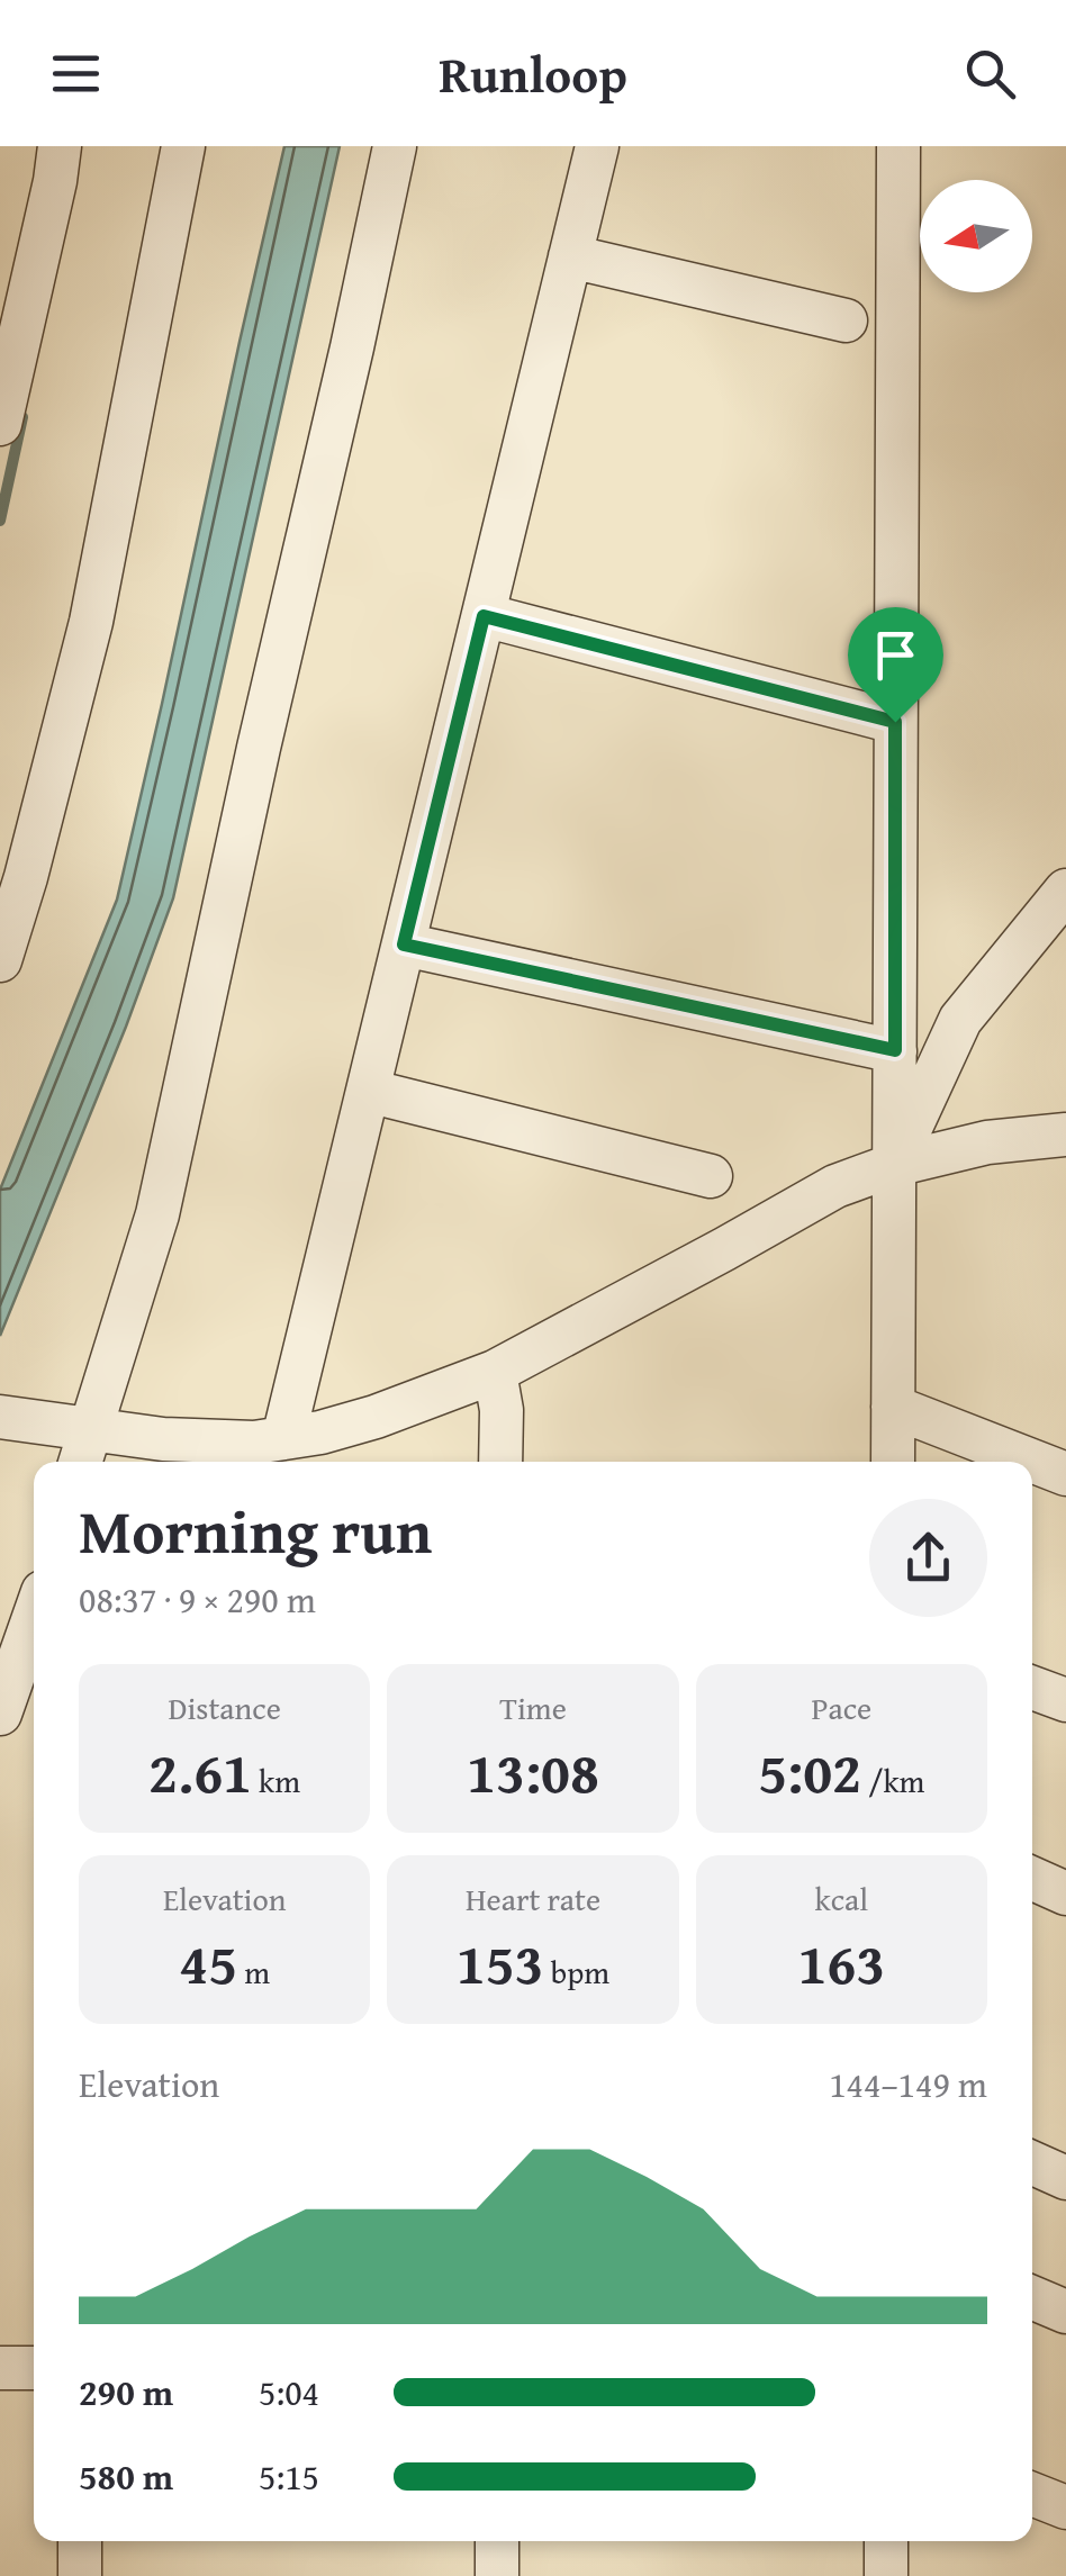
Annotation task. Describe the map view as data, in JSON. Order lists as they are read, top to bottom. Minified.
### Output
{"north":"left","page":{"header":"Runloop","heading":["Morning run","08:37 · 9 × 290 m"],"stats":[["Distance","2.61 km"],["Time","13:08"],["Pace","5:02 /km"],["Elevation","45 m"],["Heart rate","153 bpm"],["kcal","163"]],"chart":["Elevation","144–149 m"],"list":[{"name":"290 m","note":"5:04"},{"name":"580 m","note":"5:15"}]}}
